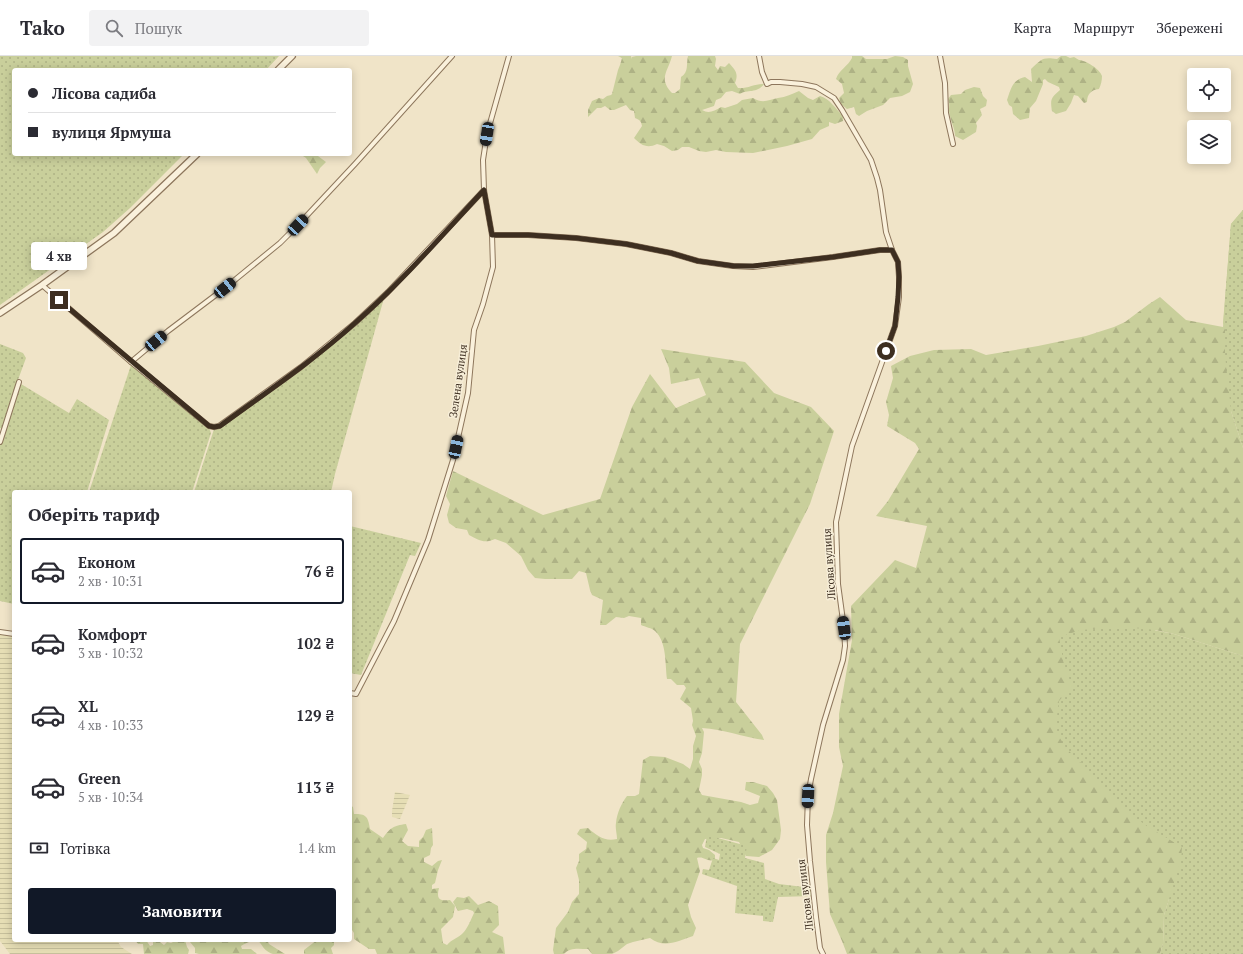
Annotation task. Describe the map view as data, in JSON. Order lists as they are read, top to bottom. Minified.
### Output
{"streets":{"street":["Зелена вулиця","Лісова вулиця"]},"page":{"header":"Tako","search":"Пошук","nav":["Карта","Маршрут","Збережені"],"banner":["Лісова садиба","вулиця Ярмуша"],"bubble":"4 хв","heading":"Оберіть тариф","list":[{"name":"Економ","note":"2 хв · 10:31","value":"76 ₴"},{"name":"Комфорт","note":"3 хв · 10:32","value":"102 ₴"},{"name":"XL","note":"4 хв · 10:33","value":"129 ₴"},{"name":"Green","note":"5 хв · 10:34","value":"113 ₴"}],"pay":["Готівка","1.4 km"],"buttons":"Замовити"}}
